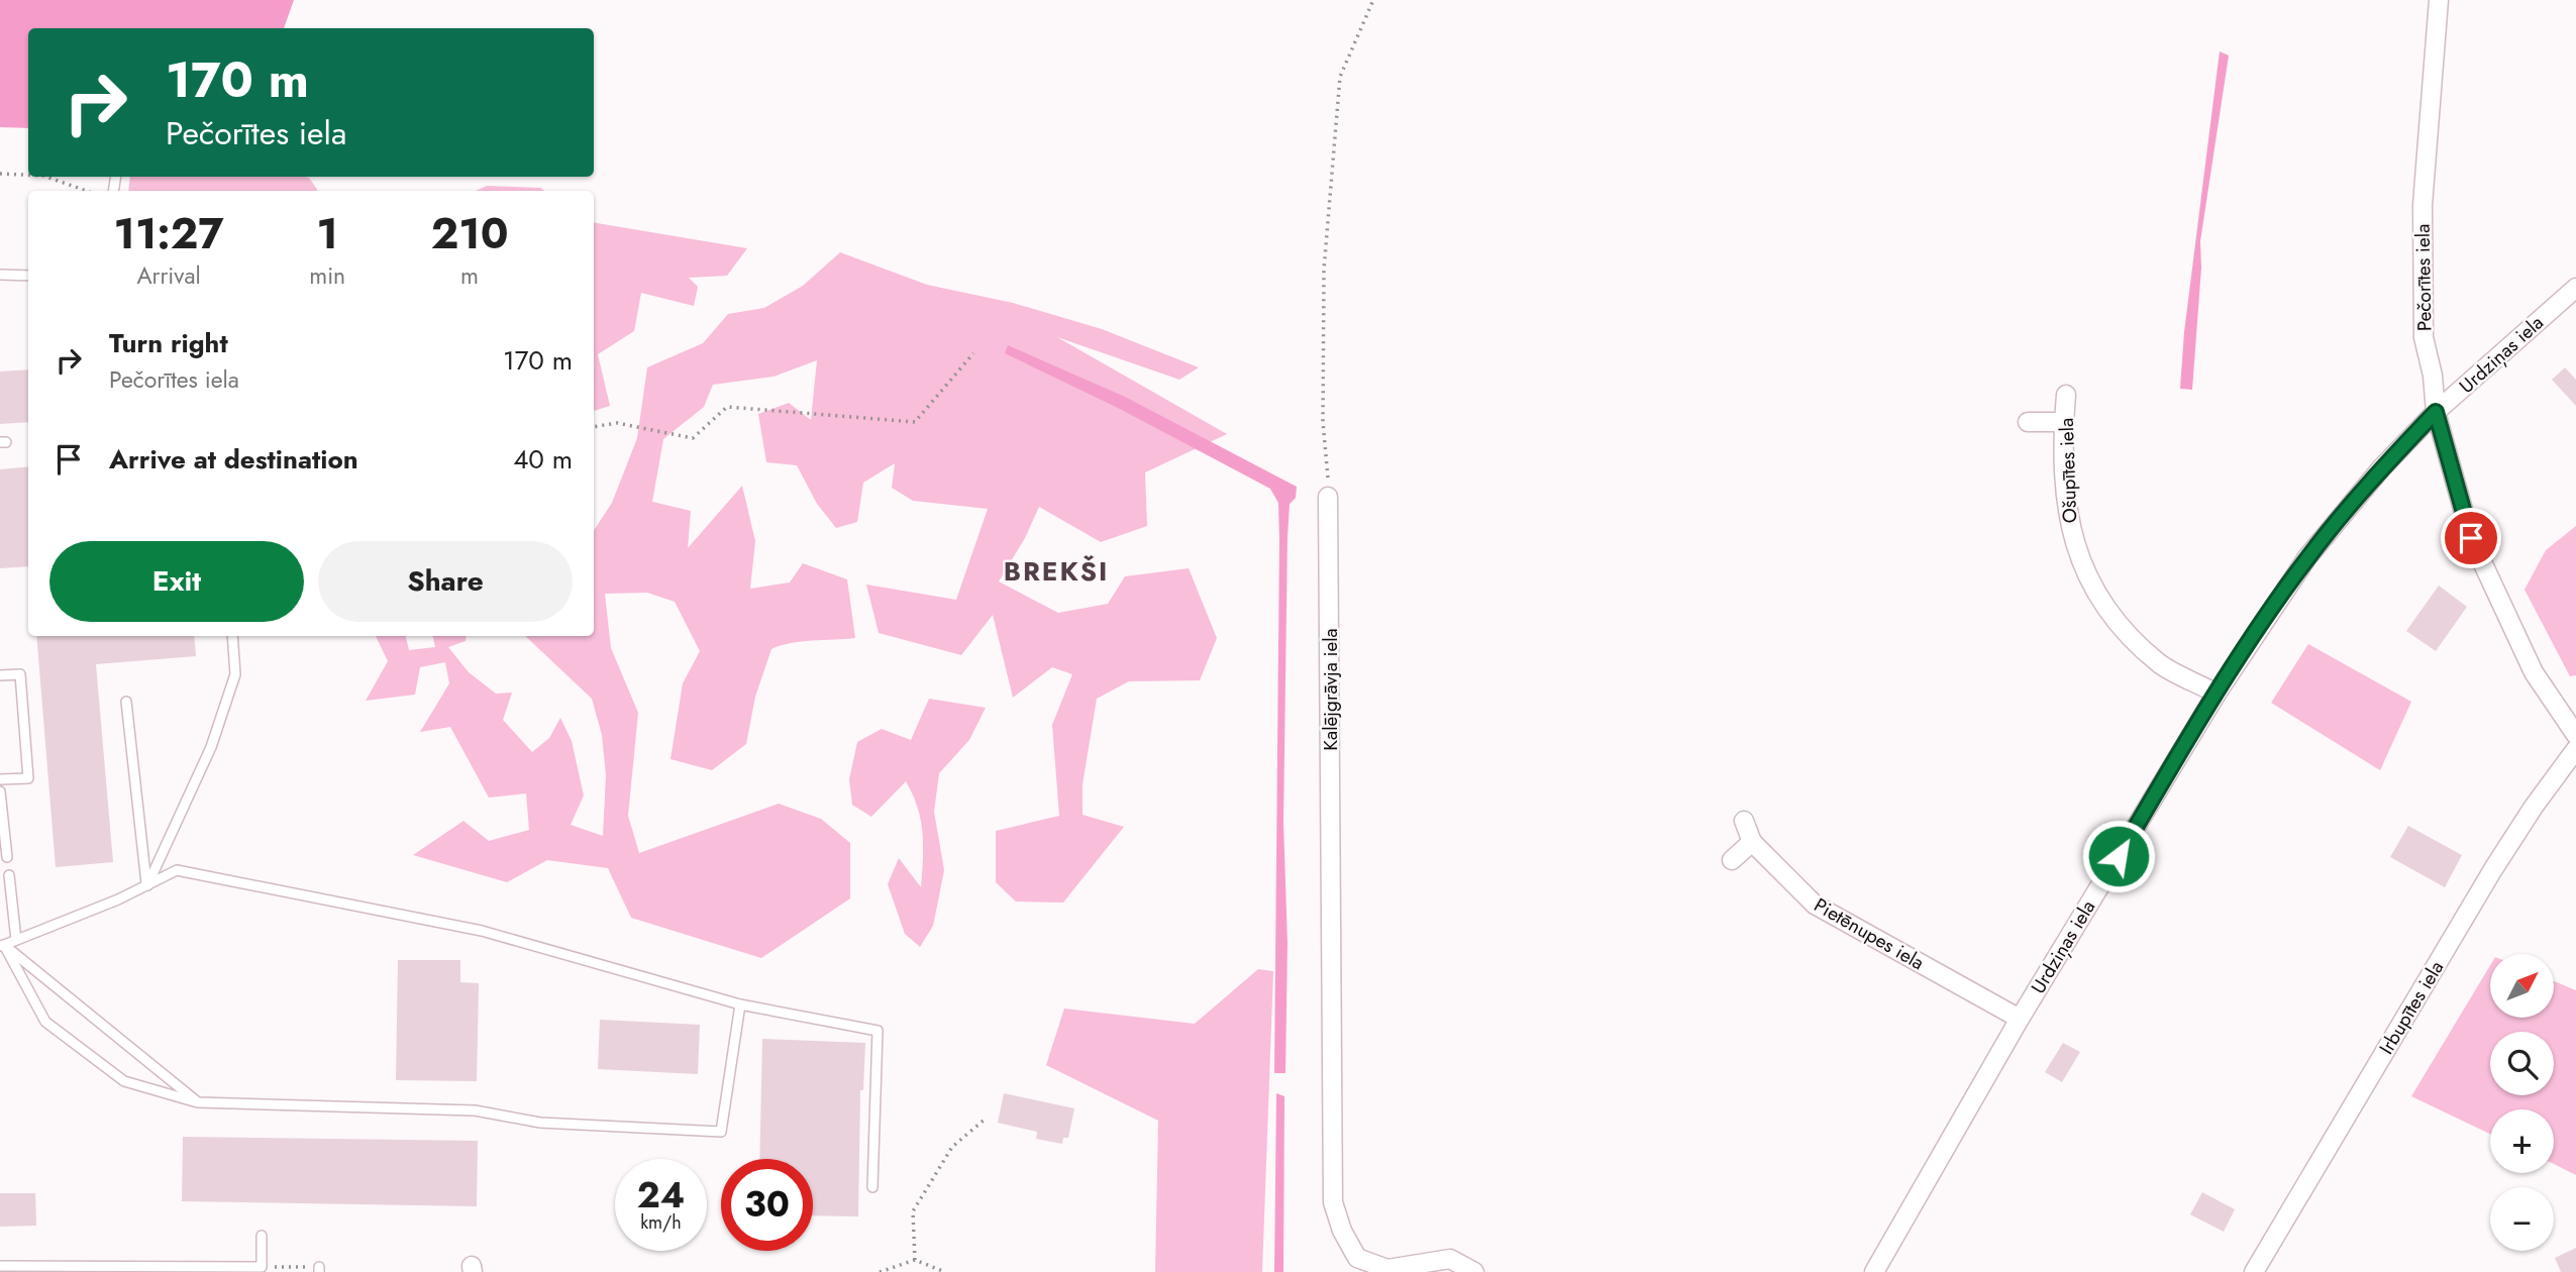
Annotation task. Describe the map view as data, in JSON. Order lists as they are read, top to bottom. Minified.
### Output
{"streets":{"street":["Pečorītes iela","Urdziņas iela","Ošupītes iela","Kalējgrāvja iela","Pietēnupes iela","Irbupītes iela"]},"crossings":[["Pečorītes iela","Urdziņas iela"],["Urdziņas iela","Ošupītes iela"],["Urdziņas iela","Pietēnupes iela"]],"districts":["BREKŠI"],"north":"top right","page":{"turn":["170 m","Pečorītes iela"],"eta":["11:27","Arrival","1","min","210","m"],"list":[{"name":"Turn right","note":"Pečorītes iela","value":"170 m"},{"name":"Arrive at destination","value":"40 m"}],"buttons":["Exit","Share"],"map_buttons":["+","−"],"speed":"24 km/h","limit":"30"}}
